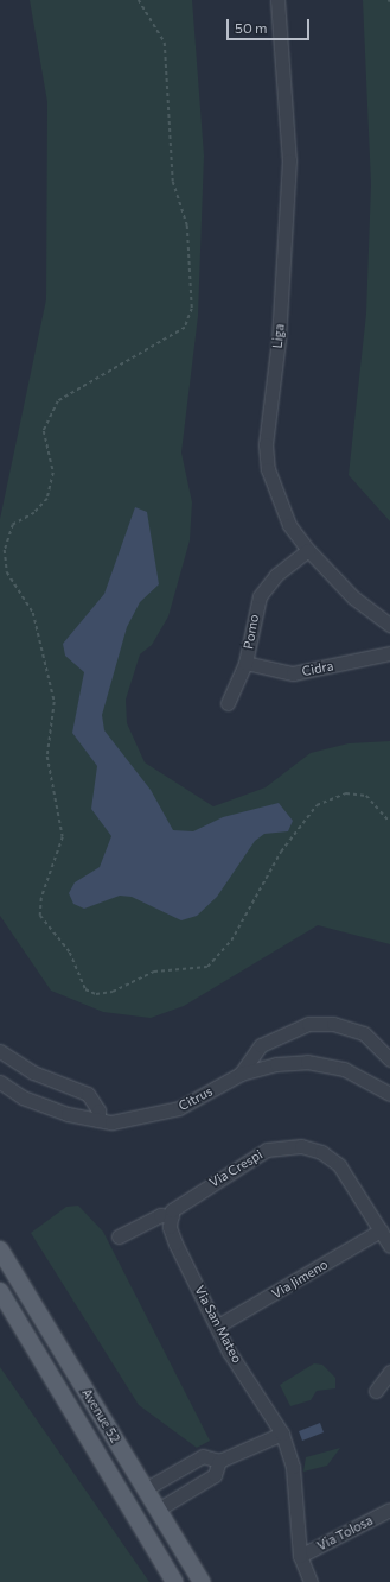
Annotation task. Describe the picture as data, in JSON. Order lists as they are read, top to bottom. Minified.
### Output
{"streets":{"main road":["Avenue 52"],"street":["Liga","Pomo","Cidra","Citrus","Via Crespi","Via Jimeno","Via San Mateo","Via Tolosa"]},"crossings":[["Liga","Pomo"],["Pomo","Cidra"],["Via Crespi","Via Jimeno"],["Via Crespi","Via San Mateo"],["Via Jimeno","Via San Mateo"],["Via San Mateo","Via Tolosa"]],"scale_bar":"50 m"}
